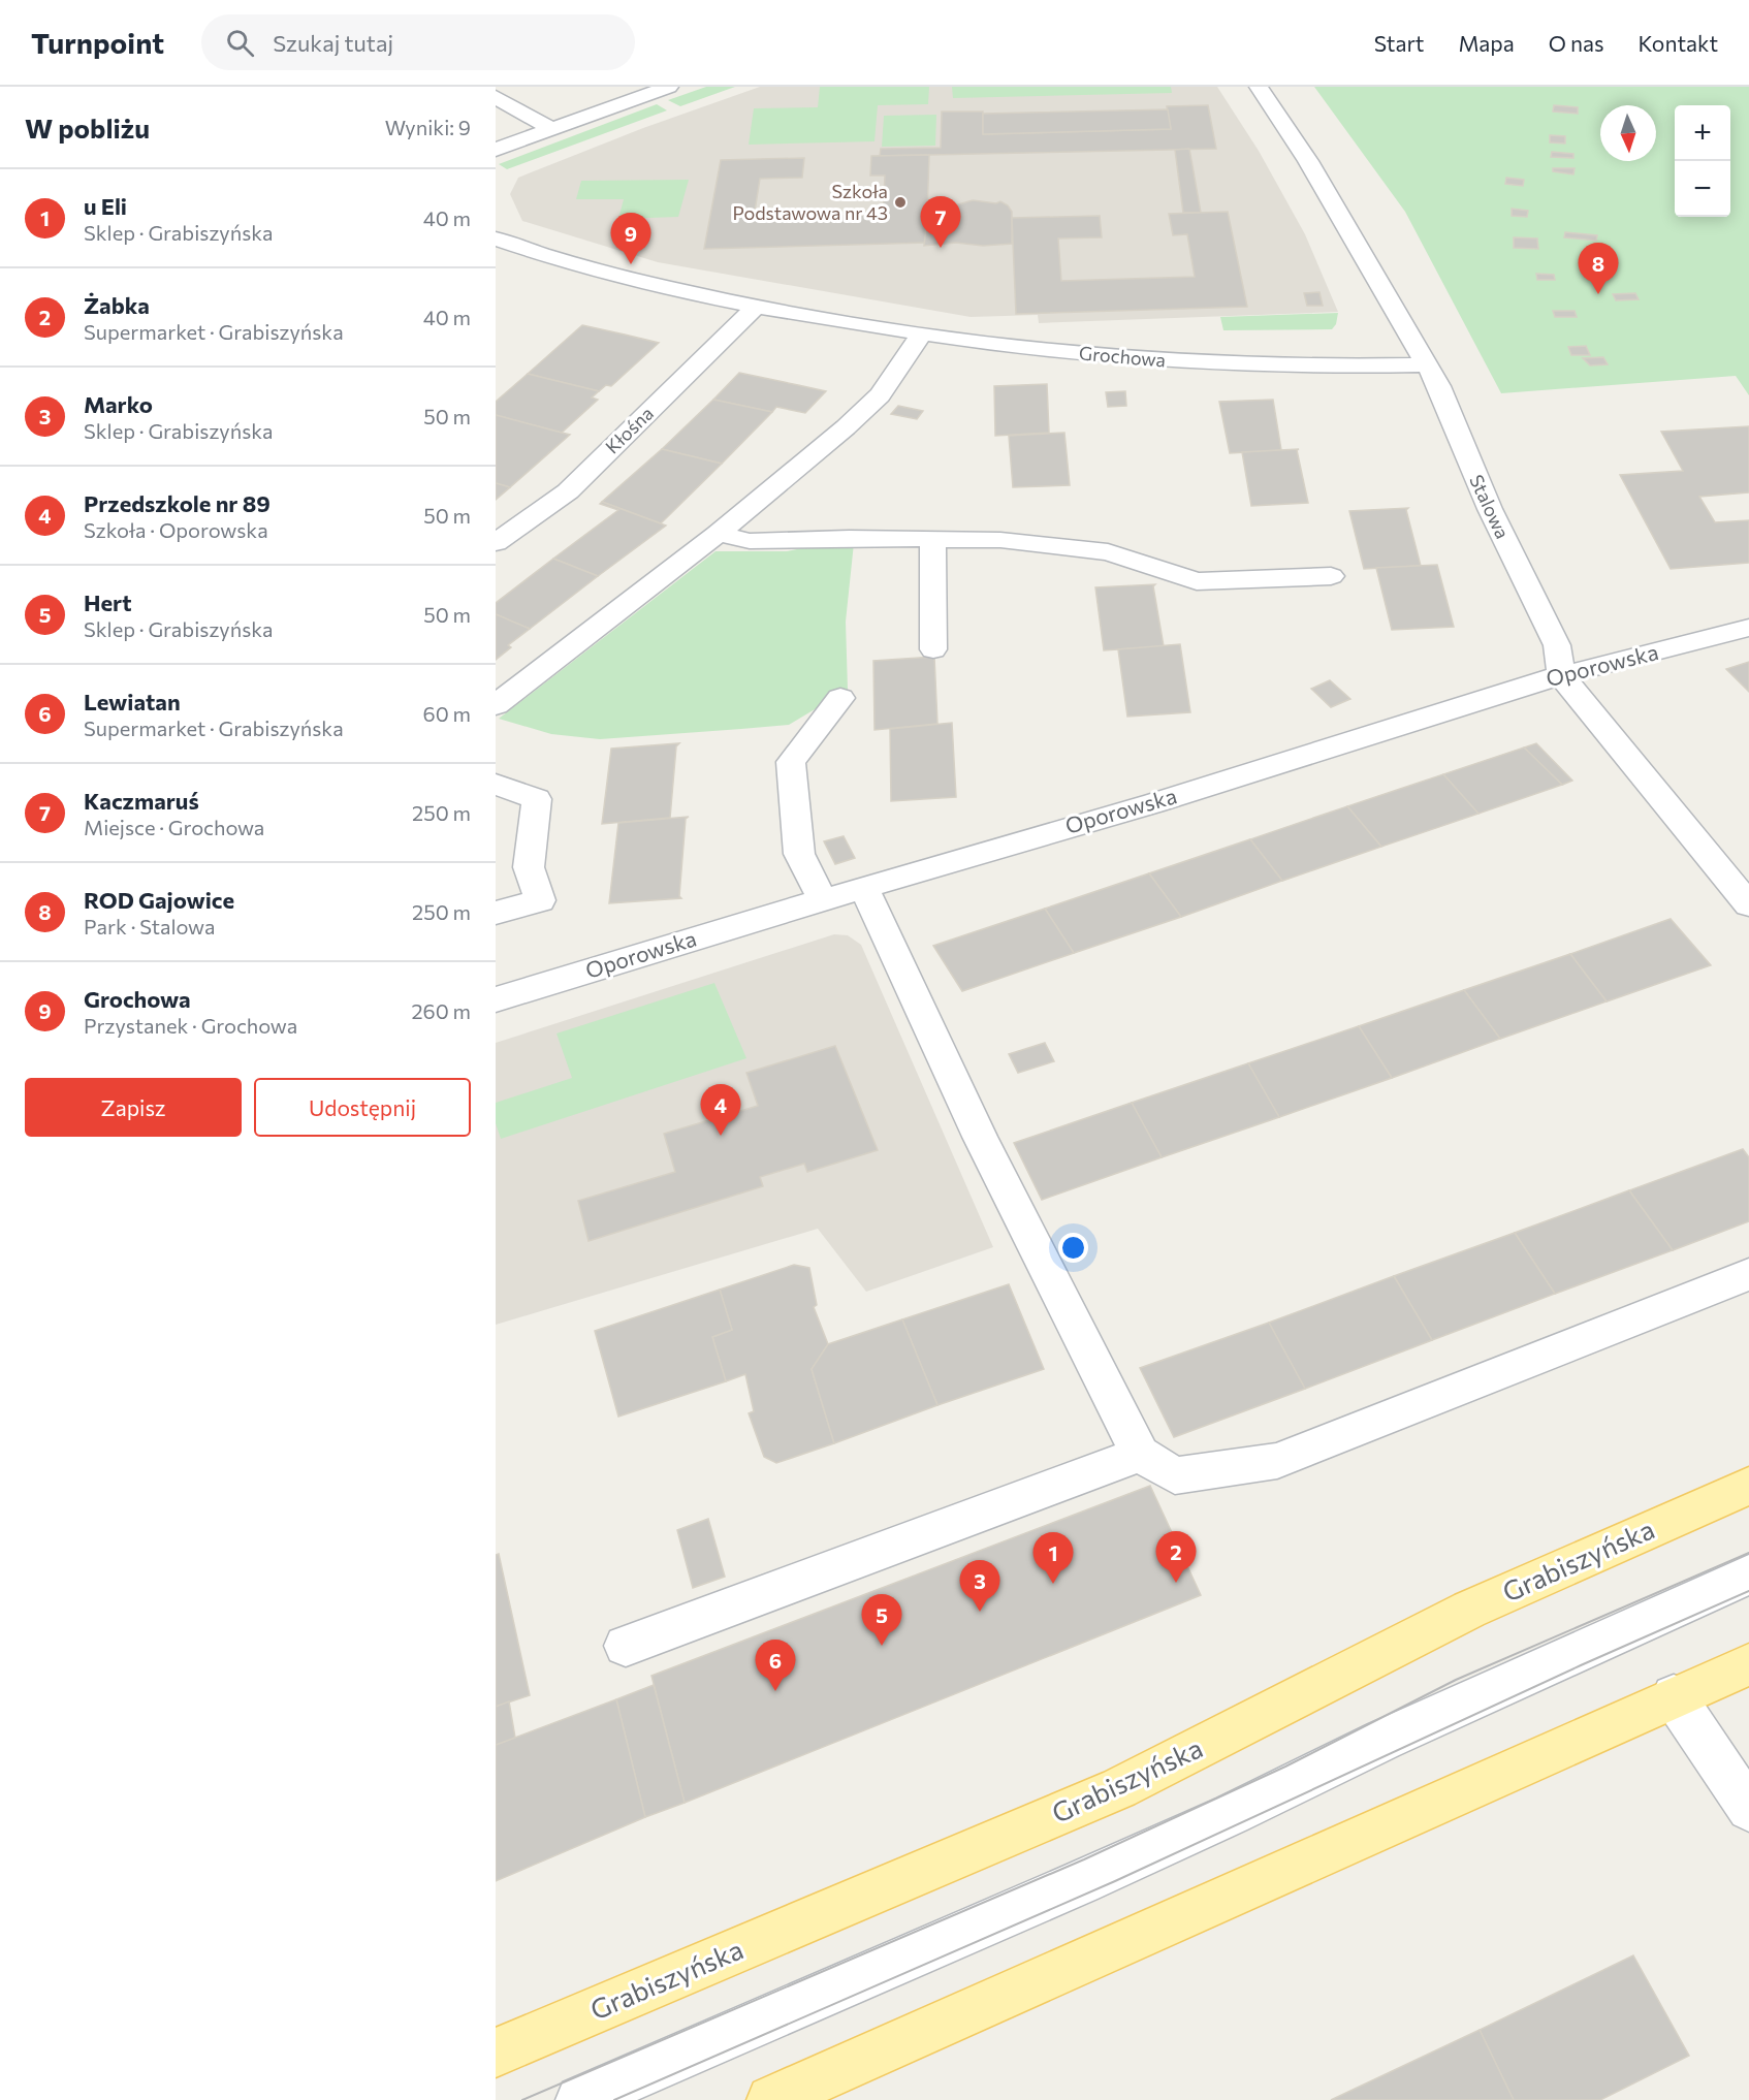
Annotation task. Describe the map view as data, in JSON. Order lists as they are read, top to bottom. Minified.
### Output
{"streets":{"main road":["Grabiszyńska"],"street":["Grochowa","Kłośna","Stalowa","Oporowska"]},"crossings":[["Grochowa","Kłośna"],["Grochowa","Stalowa"],["Stalowa","Oporowska"]],"places":["Szkoła Podstawowa nr 43"],"north":"bottom","page":{"header":"Turnpoint","search":"Szukaj tutaj","nav":["Start","Mapa","O nas","Kontakt"],"heading":["W pobliżu","Wyniki: 9"],"map_buttons":["+","−"],"list":[{"mark":"1","name":"u Eli","note":"Sklep · Grabiszyńska","value":"40 m"},{"mark":"2","name":"Żabka","note":"Supermarket · Grabiszyńska","value":"40 m"},{"mark":"3","name":"Marko","note":"Sklep · Grabiszyńska","value":"50 m"},{"mark":"4","name":"Przedszkole nr 89","note":"Szkoła · Oporowska","value":"50 m"},{"mark":"5","name":"Hert","note":"Sklep · Grabiszyńska","value":"50 m"},{"mark":"6","name":"Lewiatan","note":"Supermarket · Grabiszyńska","value":"60 m"},{"mark":"7","name":"Kaczmaruś","note":"Miejsce · Grochowa","value":"250 m"},{"mark":"8","name":"ROD Gajowice","note":"Park · Stalowa","value":"250 m"},{"mark":"9","name":"Grochowa","note":"Przystanek · Grochowa","value":"260 m"}],"pins":["7","9","8","4","2","1","3","5","6"],"buttons":["Zapisz","Udostępnij"]}}
